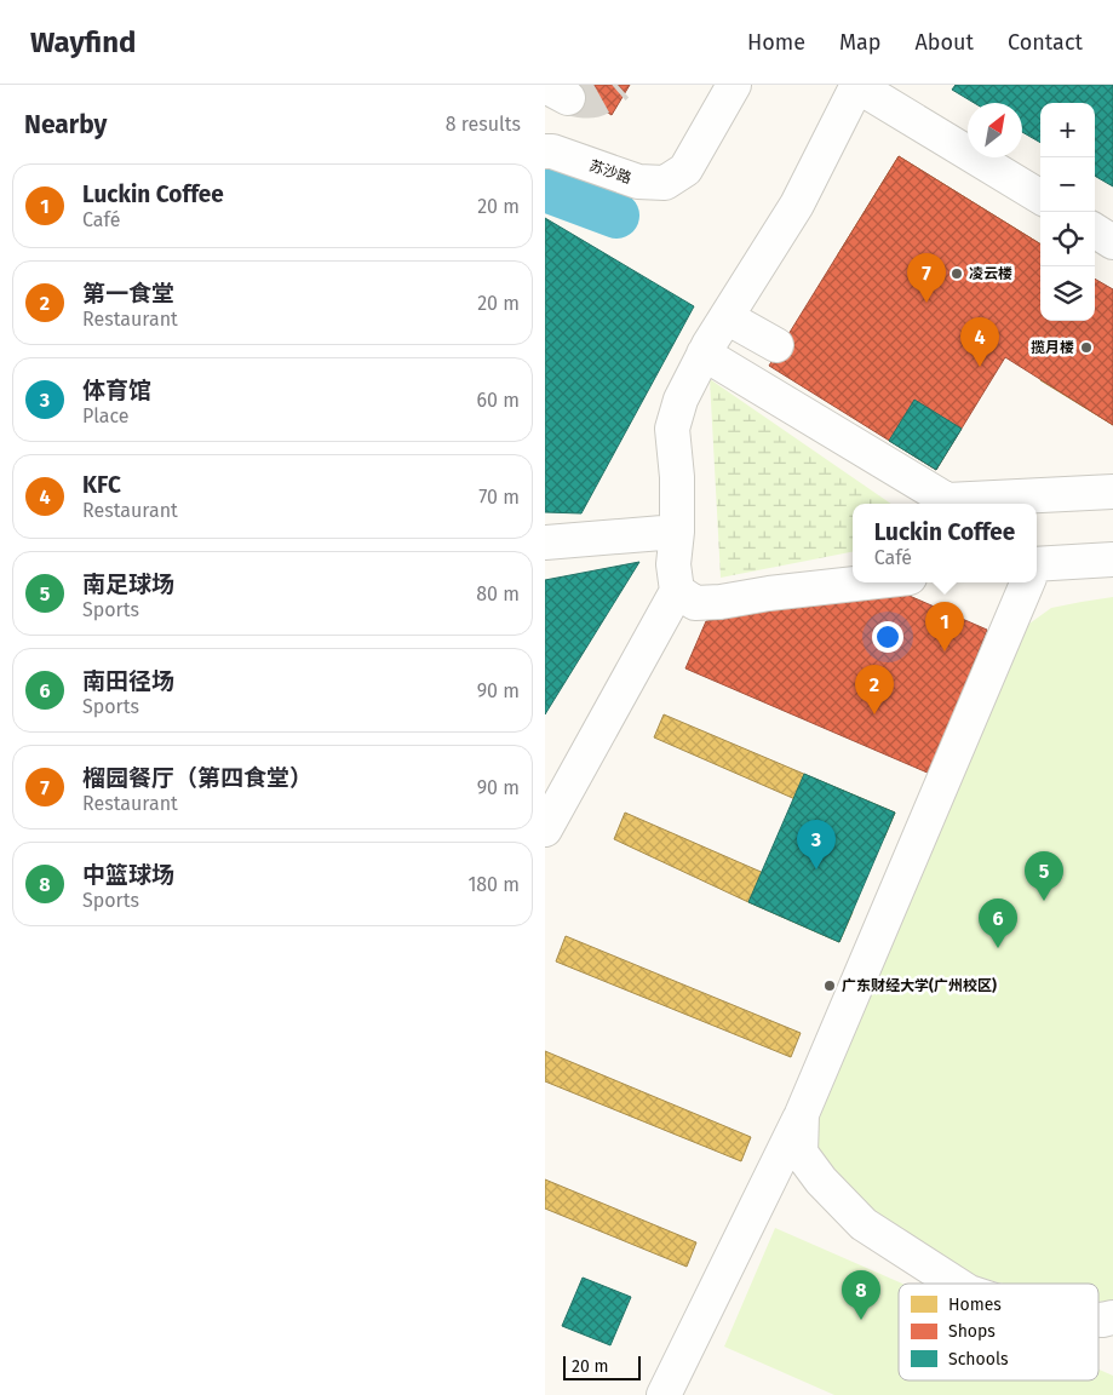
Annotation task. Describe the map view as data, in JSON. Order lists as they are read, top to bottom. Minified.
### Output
{"streets":{"street":["苏沙路"]},"places":["凌云楼","揽月楼","广东财经大学(广州校区)"],"legend":["Homes","Shops","Schools"],"scale_bar":"20 m","north":"top right","page":{"header":"Wayfind","nav":["Home","Map","About","Contact"],"heading":["Nearby","8 results"],"map_buttons":["+","−"],"list":[{"mark":"1","name":"Luckin Coffee","note":"Café","value":"20 m"},{"mark":"2","name":"第一食堂","note":"Restaurant","value":"20 m"},{"mark":"3","name":"体育馆","note":"Place","value":"60 m"},{"mark":"4","name":"KFC","note":"Restaurant","value":"70 m"},{"mark":"5","name":"南足球场","note":"Sports","value":"80 m"},{"mark":"6","name":"南田径场","note":"Sports","value":"90 m"},{"mark":"7","name":"榴园餐厅（第四食堂）","note":"Restaurant","value":"90 m"},{"mark":"8","name":"中篮球场","note":"Sports","value":"180 m"}],"pins":["7","4","1","2","3","5","6","8"],"popup":["Luckin Coffee","Café"],"scale":"20 m"}}
